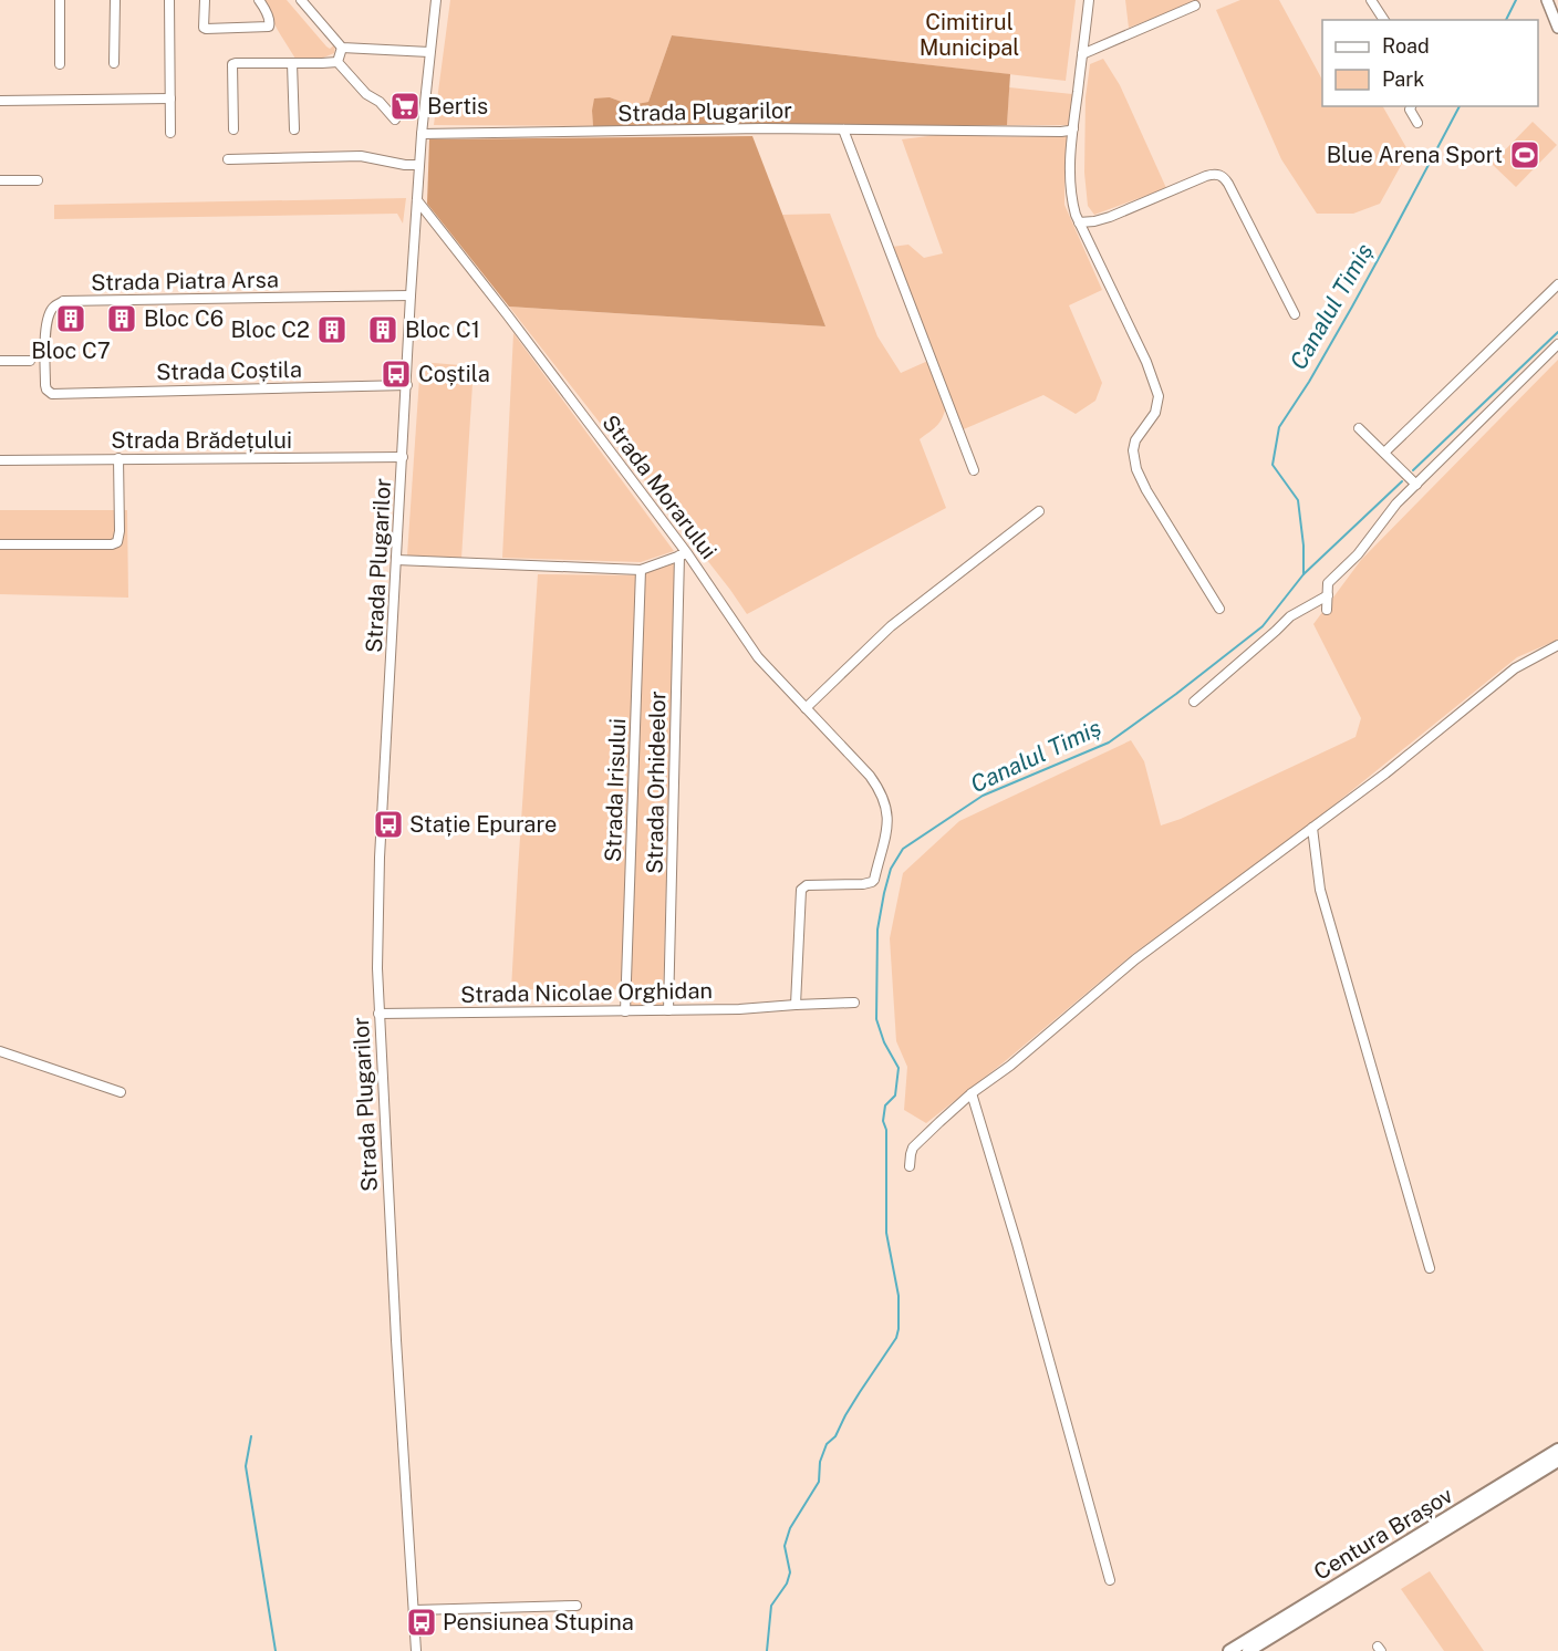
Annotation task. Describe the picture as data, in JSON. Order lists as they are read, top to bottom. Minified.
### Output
{"streets":{"highway":["Centura Brașov"],"street":["Strada Plugarilor","Strada Piatra Arsa","Strada Coștila","Strada Brădețului","Strada Morarului","Strada Orhideelor","Strada Irisului","Strada Nicolae Orghidan"]},"crossings":[["Strada Plugarilor","Strada Piatra Arsa"],["Strada Plugarilor","Strada Coștila"],["Strada Plugarilor","Strada Brădețului"],["Strada Plugarilor","Strada Morarului"],["Strada Plugarilor","Strada Nicolae Orghidan"],["Strada Piatra Arsa","Strada Coștila"],["Strada Morarului","Strada Orhideelor"],["Strada Morarului","Strada Nicolae Orghidan"],["Strada Orhideelor","Strada Nicolae Orghidan"],["Strada Irisului","Strada Nicolae Orghidan"]],"water":["Canalul Timiș"],"parks":["Cimitirul Municipal"],"places":{"supermarket":["Bertis"],"sports":["Blue Arena Sport"],"building":["Bloc C7","Bloc C6","Bloc C2","Bloc C1"],"bus stop":["Coștila","Stație Epurare","Pensiunea Stupina"]},"legend":["Road","Park"]}
